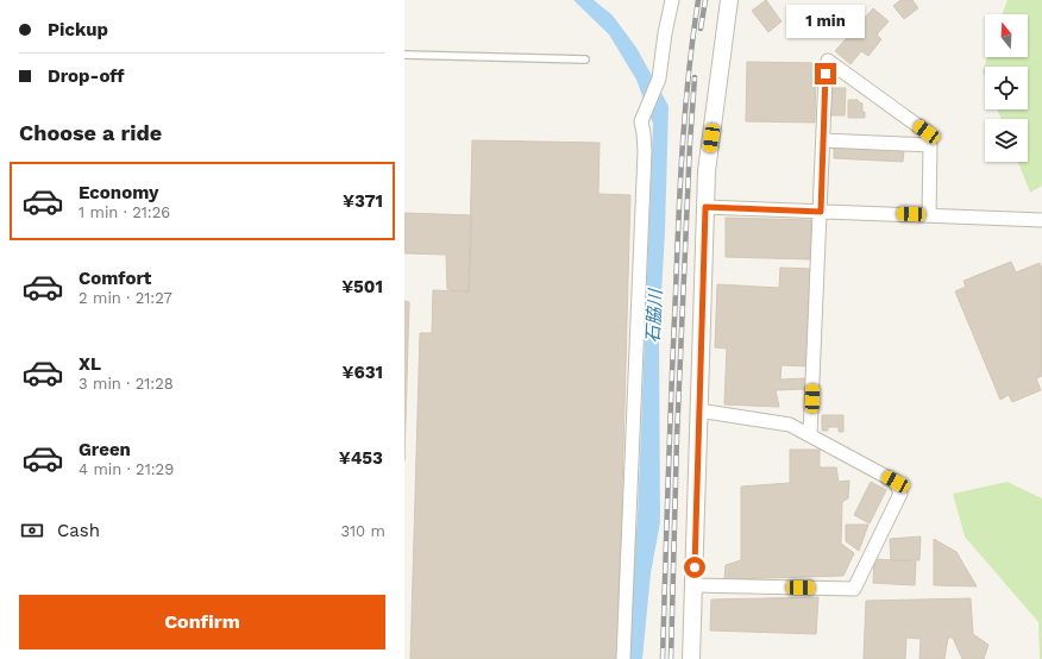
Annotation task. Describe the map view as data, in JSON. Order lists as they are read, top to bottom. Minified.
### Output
{"water":["石脇川"],"north":"top","page":{"banner":["Pickup","Drop-off"],"bubble":"1 min","heading":"Choose a ride","list":[{"name":"Economy","note":"1 min · 21:26","value":"¥371"},{"name":"Comfort","note":"2 min · 21:27","value":"¥501"},{"name":"XL","note":"3 min · 21:28","value":"¥631"},{"name":"Green","note":"4 min · 21:29","value":"¥453"}],"pay":["Cash","310 m"],"buttons":"Confirm"}}
